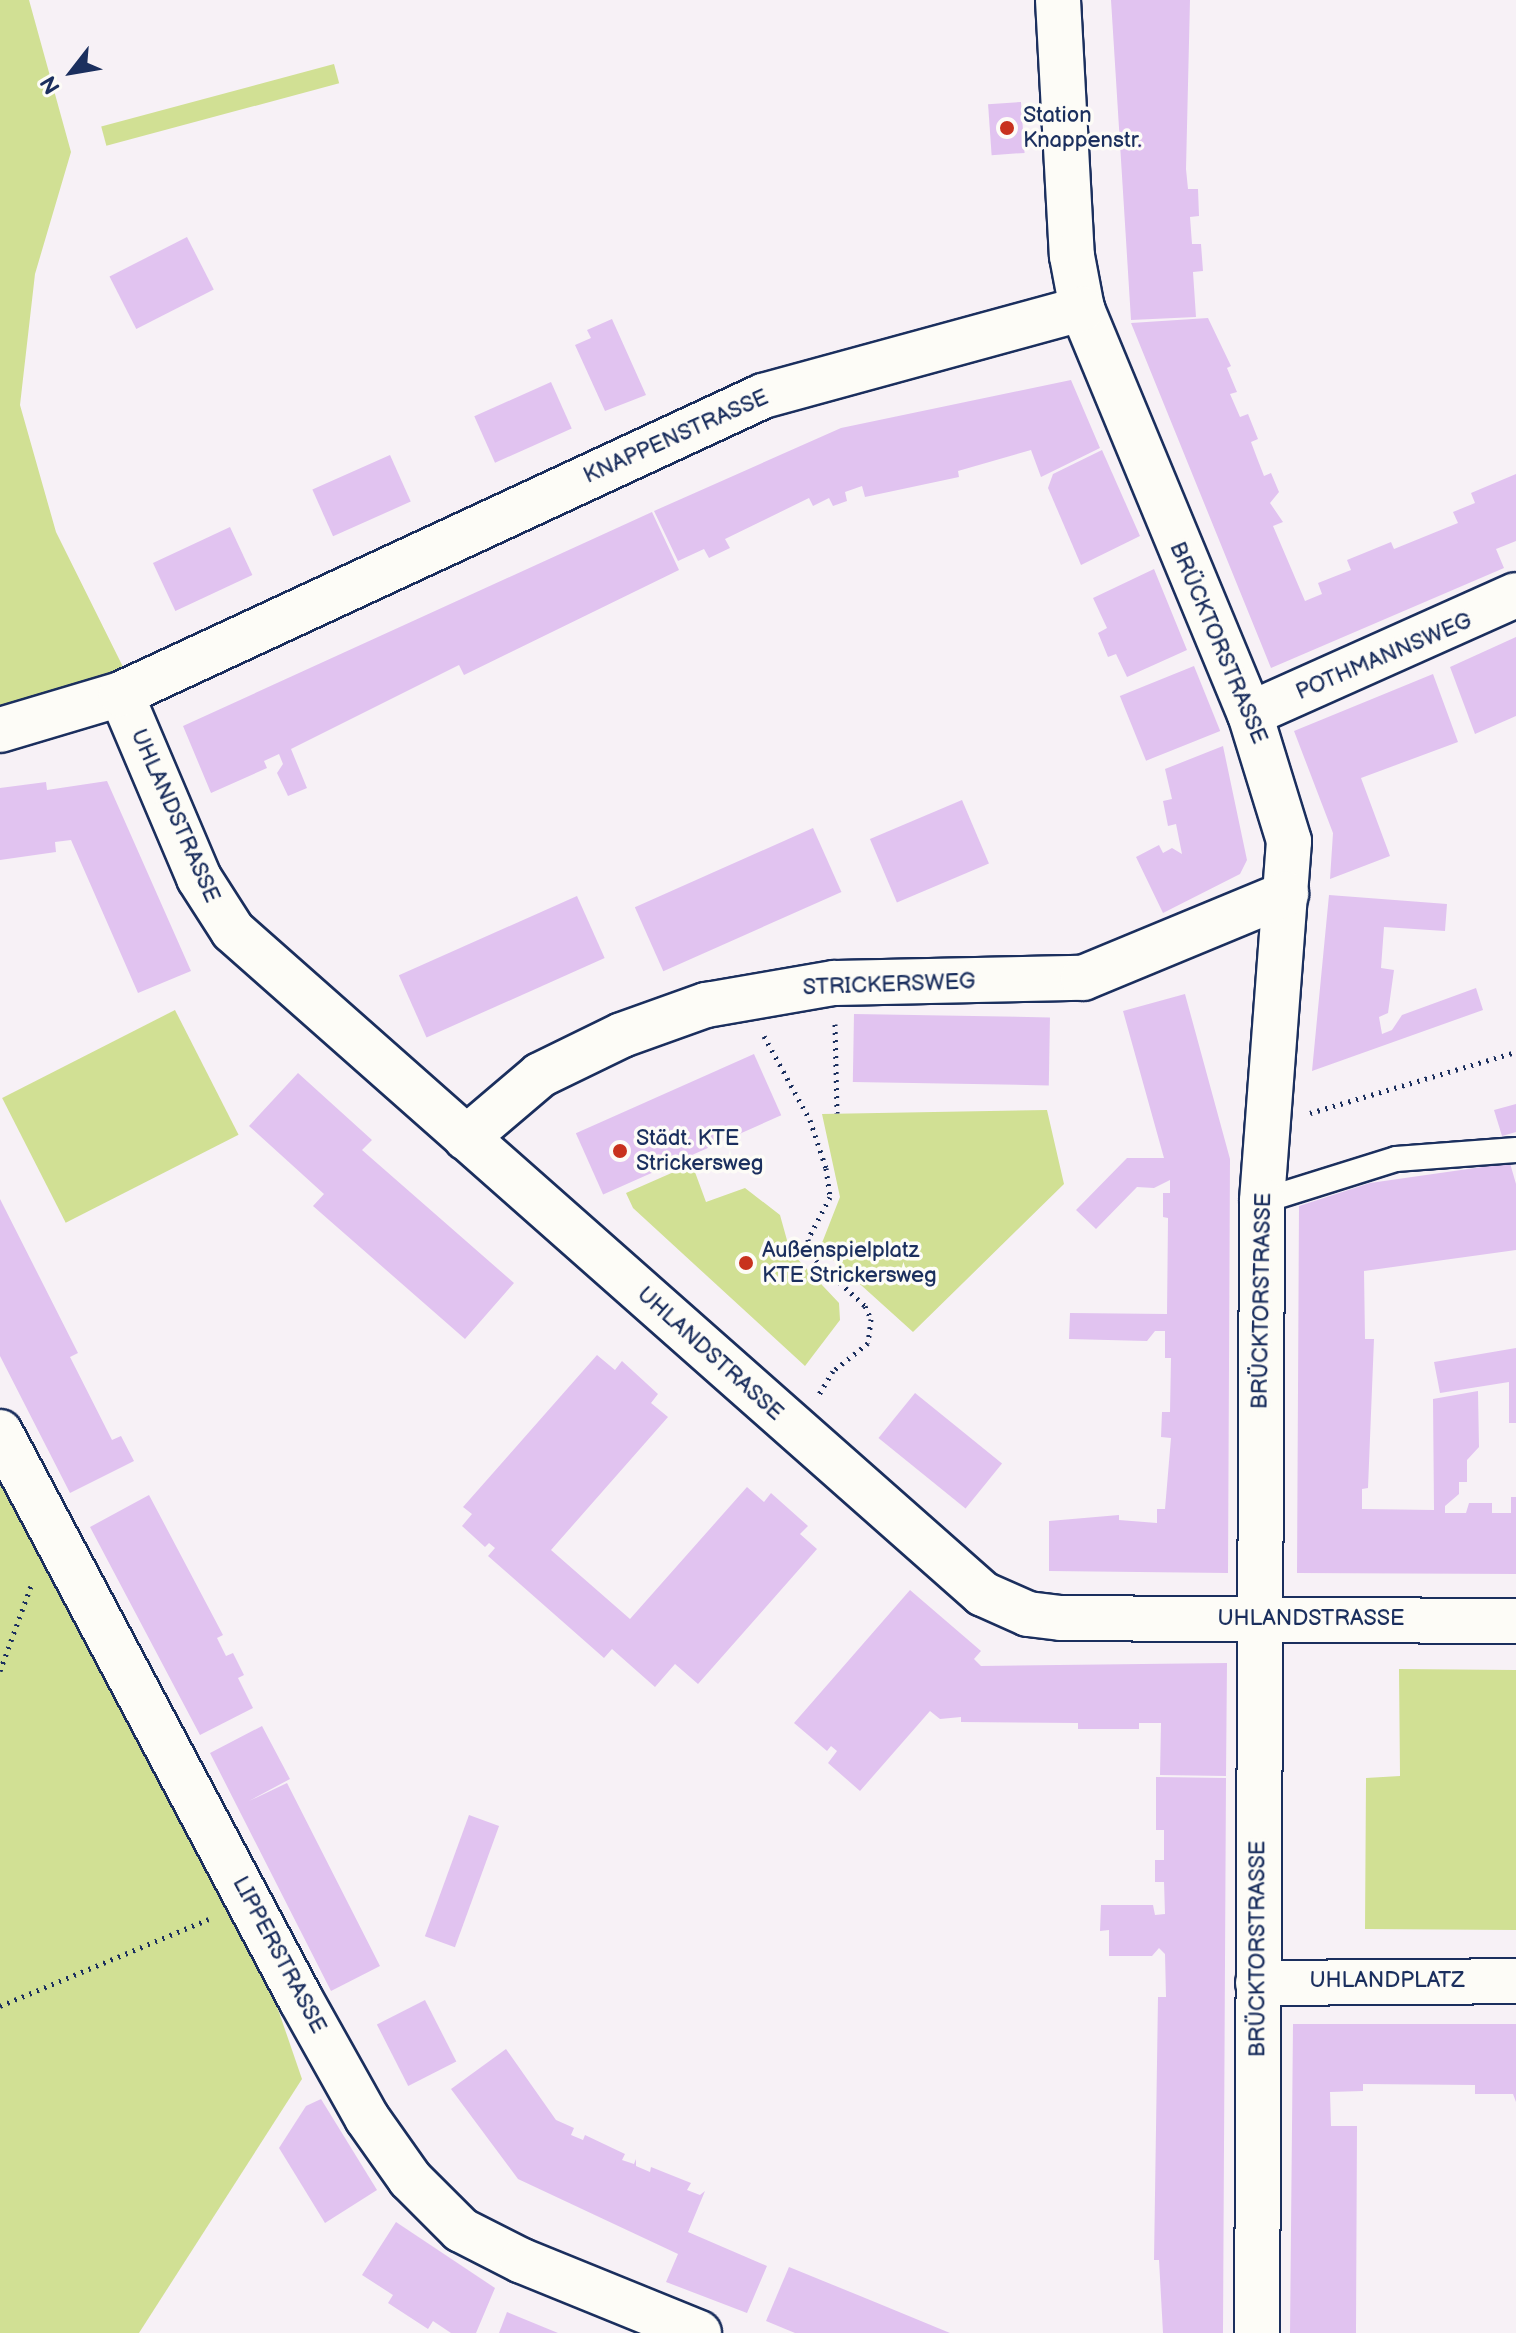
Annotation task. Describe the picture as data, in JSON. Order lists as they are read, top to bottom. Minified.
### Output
{"streets":{"street":["KNAPPENSTRASSE","BRÜCKTORSTRASSE","POTHMANNSWEG","UHLANDSTRASSE","STRICKERSWEG","LIPPERSTRASSE","UHLANDPLATZ"]},"crossings":[["KNAPPENSTRASSE","BRÜCKTORSTRASSE"],["KNAPPENSTRASSE","UHLANDSTRASSE"],["BRÜCKTORSTRASSE","POTHMANNSWEG"],["BRÜCKTORSTRASSE","UHLANDSTRASSE"],["BRÜCKTORSTRASSE","STRICKERSWEG"],["BRÜCKTORSTRASSE","UHLANDPLATZ"],["UHLANDSTRASSE","STRICKERSWEG"]],"places":["Station Knappenstr.","Städt. KTE Strickersweg","Außenspielplatz KTE Strickersweg"],"north":"bottom left"}
